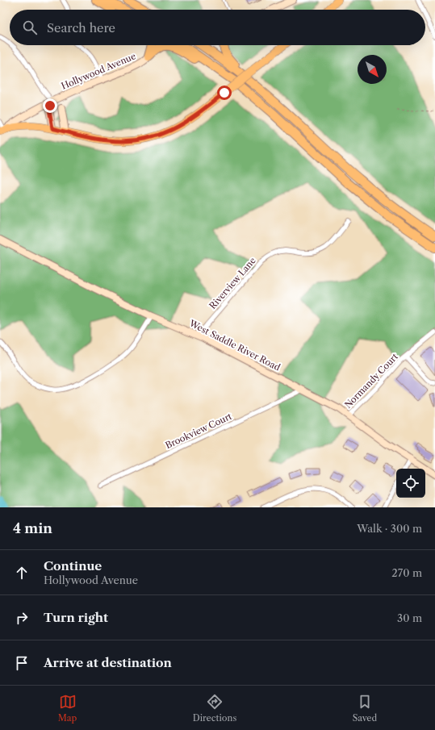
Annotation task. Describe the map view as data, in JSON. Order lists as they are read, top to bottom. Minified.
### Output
{"streets":{"street":["Hollywood Avenue","Riverview Lane","West Saddle River Road","Normandy Court","Brookview Court"]},"crossings":[["Riverview Lane","West Saddle River Road"],["West Saddle River Road","Normandy Court"],["West Saddle River Road","Brookview Court"]],"north":"bottom right","page":{"search":"Search here","heading":["4 min","Walk · 300 m"],"list":[["Continue","Hollywood Avenue","270 m"],["Turn right","30 m"],"Arrive at destination"],"nav":["Map","Directions","Saved"]}}
